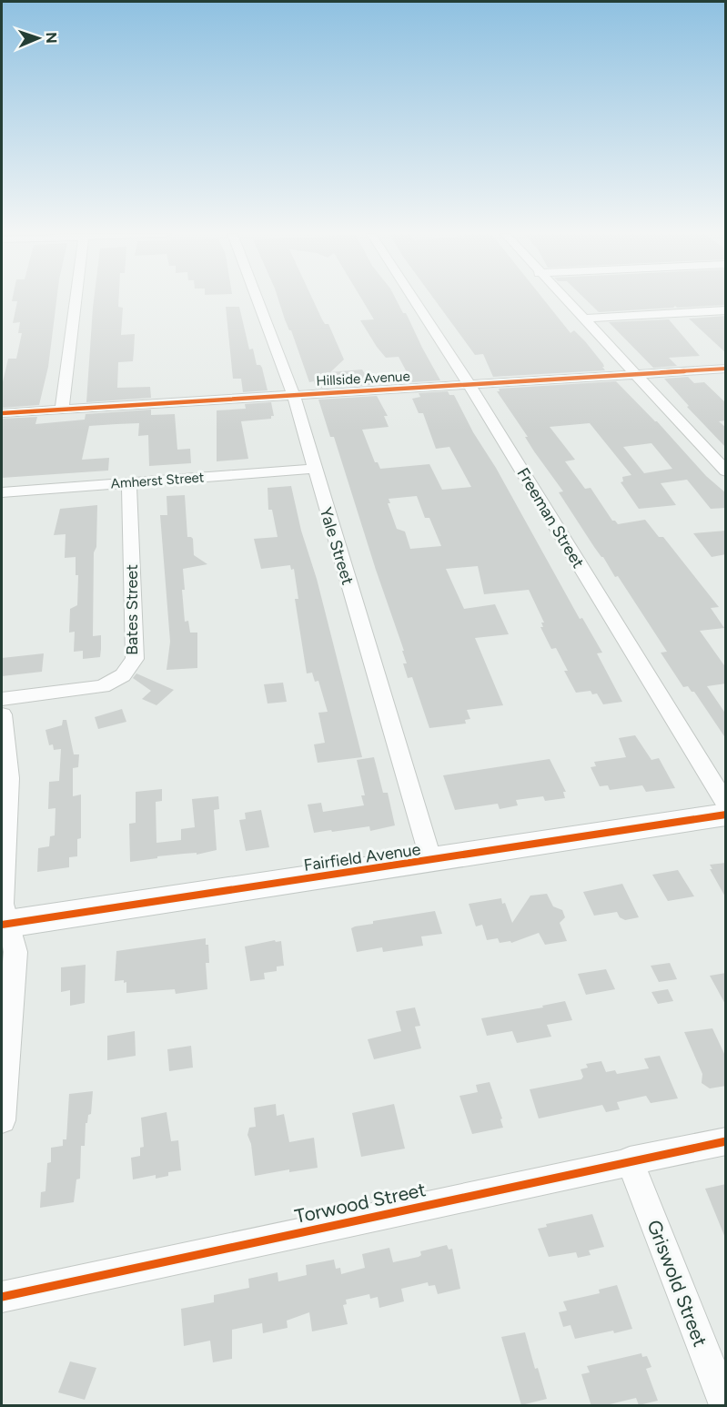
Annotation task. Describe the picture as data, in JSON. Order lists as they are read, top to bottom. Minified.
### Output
{"streets":{"main road":["Fairfield Avenue"],"street":["Hillside Avenue","Amherst Street","Freeman Street","Yale Street","Bates Street","Torwood Street","Griswold Street"]},"crossings":[["Hillside Avenue","Freeman Street"],["Hillside Avenue","Yale Street"],["Amherst Street","Yale Street"],["Amherst Street","Bates Street"],["Yale Street","Fairfield Avenue"],["Torwood Street","Griswold Street"]],"north":"right"}
